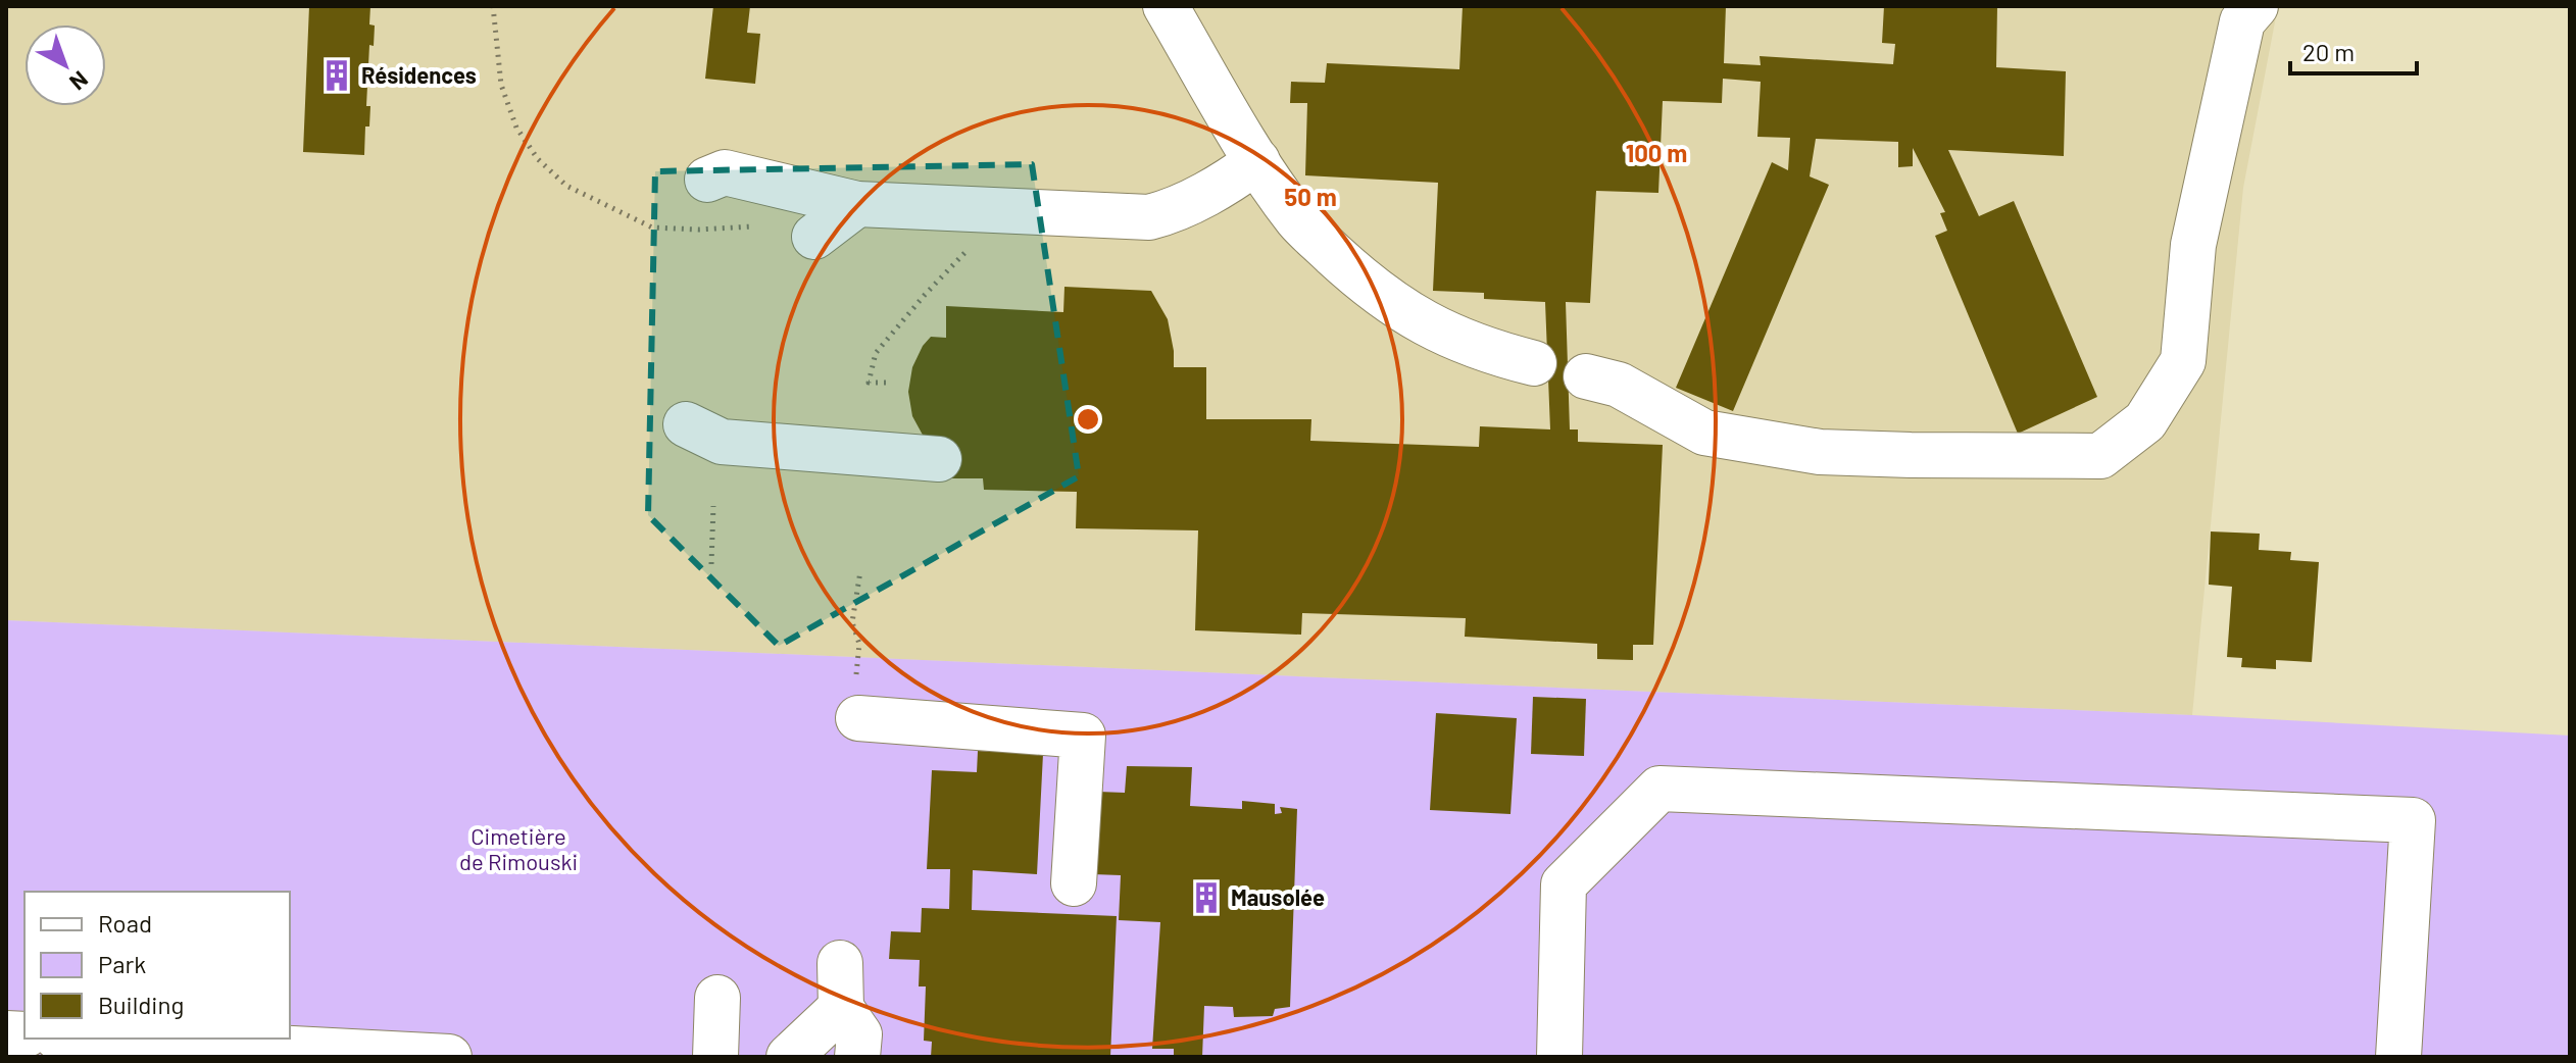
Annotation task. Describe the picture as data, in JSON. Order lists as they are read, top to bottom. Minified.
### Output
{"parks":["Cimetière de Rimouski"],"places":{"building":["Résidences","Mausolée"]},"legend":["Road","Park","Building"],"scale_bar":"20 m","north":"bottom right","rings":["100 m","50 m"]}
